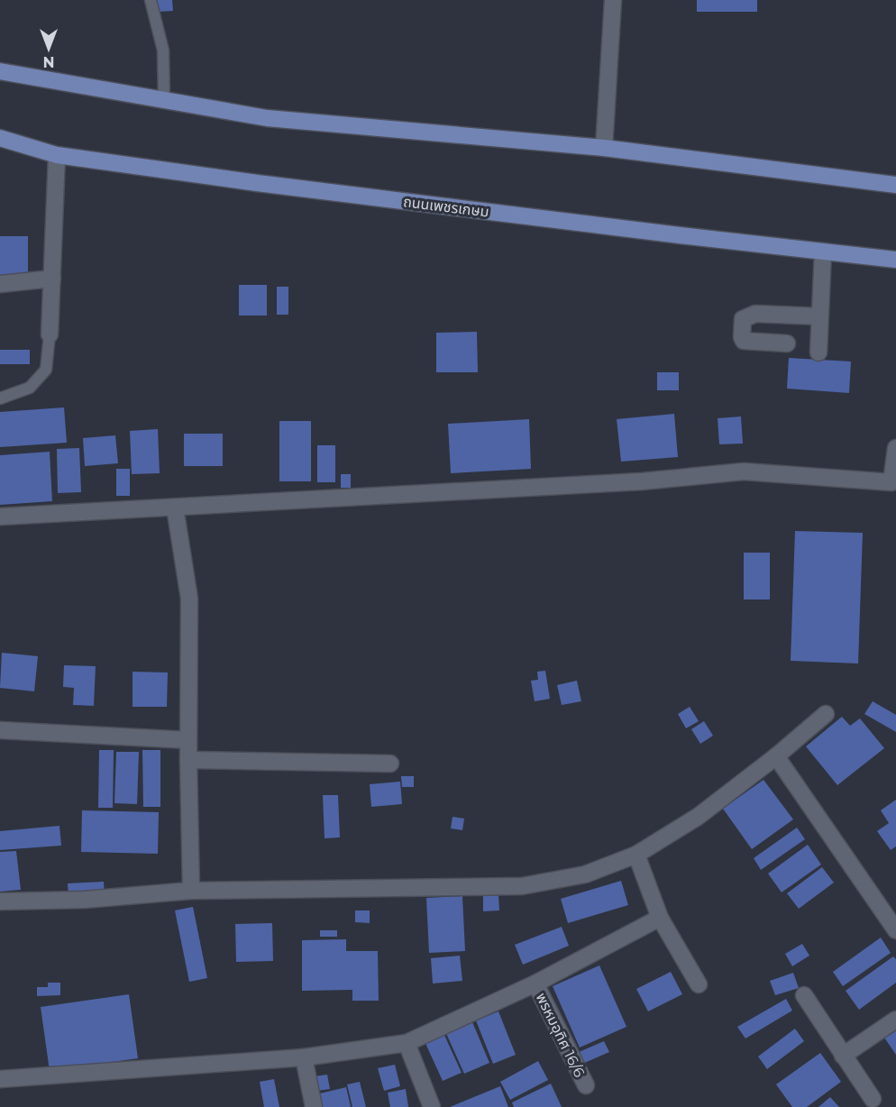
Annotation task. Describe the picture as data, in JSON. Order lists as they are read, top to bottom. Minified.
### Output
{"streets":{"highway":["ถนนเพชรเกษม"],"street":["พรหมอุทิศ 16/6"]},"north":"bottom"}
